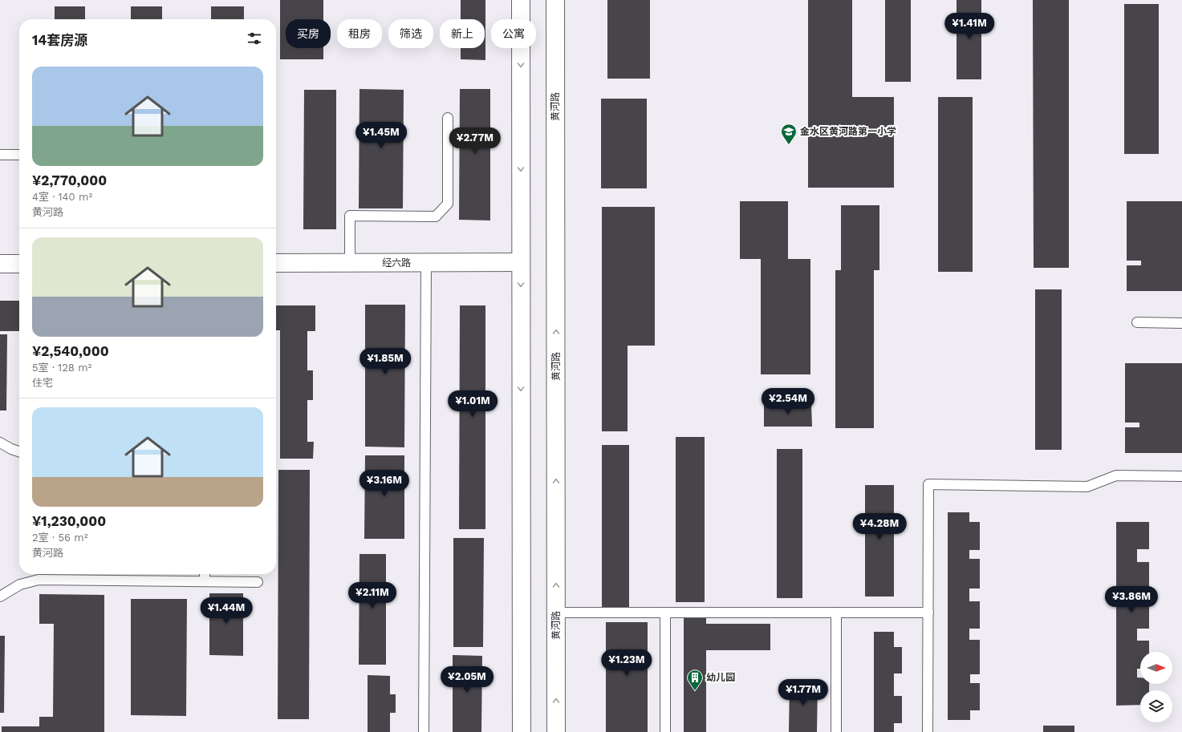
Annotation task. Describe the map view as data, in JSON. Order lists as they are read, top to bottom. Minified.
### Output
{"streets":{"main road":["黄河路","经六路"]},"places":{"school or university":["金水区黄河路第一小学"],"building":["幼儿园"]},"north":"right","page":{"price":["¥1.41M","¥1.45M","¥2.77M","¥1.85M","¥2.54M","¥1.01M","¥3.16M","¥4.28M","¥2.11M","¥3.86M","¥1.44M","¥1.23M","¥2.05M","¥1.77M"],"chip":["买房","租房","筛选","新上","公寓"],"heading":"14套房源","list":[{"name":"¥2,770,000","note":"4室 · 140 m² · 黄河路"},{"name":"¥2,540,000","note":"5室 · 128 m² · 住宅"},{"name":"¥1,230,000","note":"2室 · 56 m² · 黄河路"}]}}
